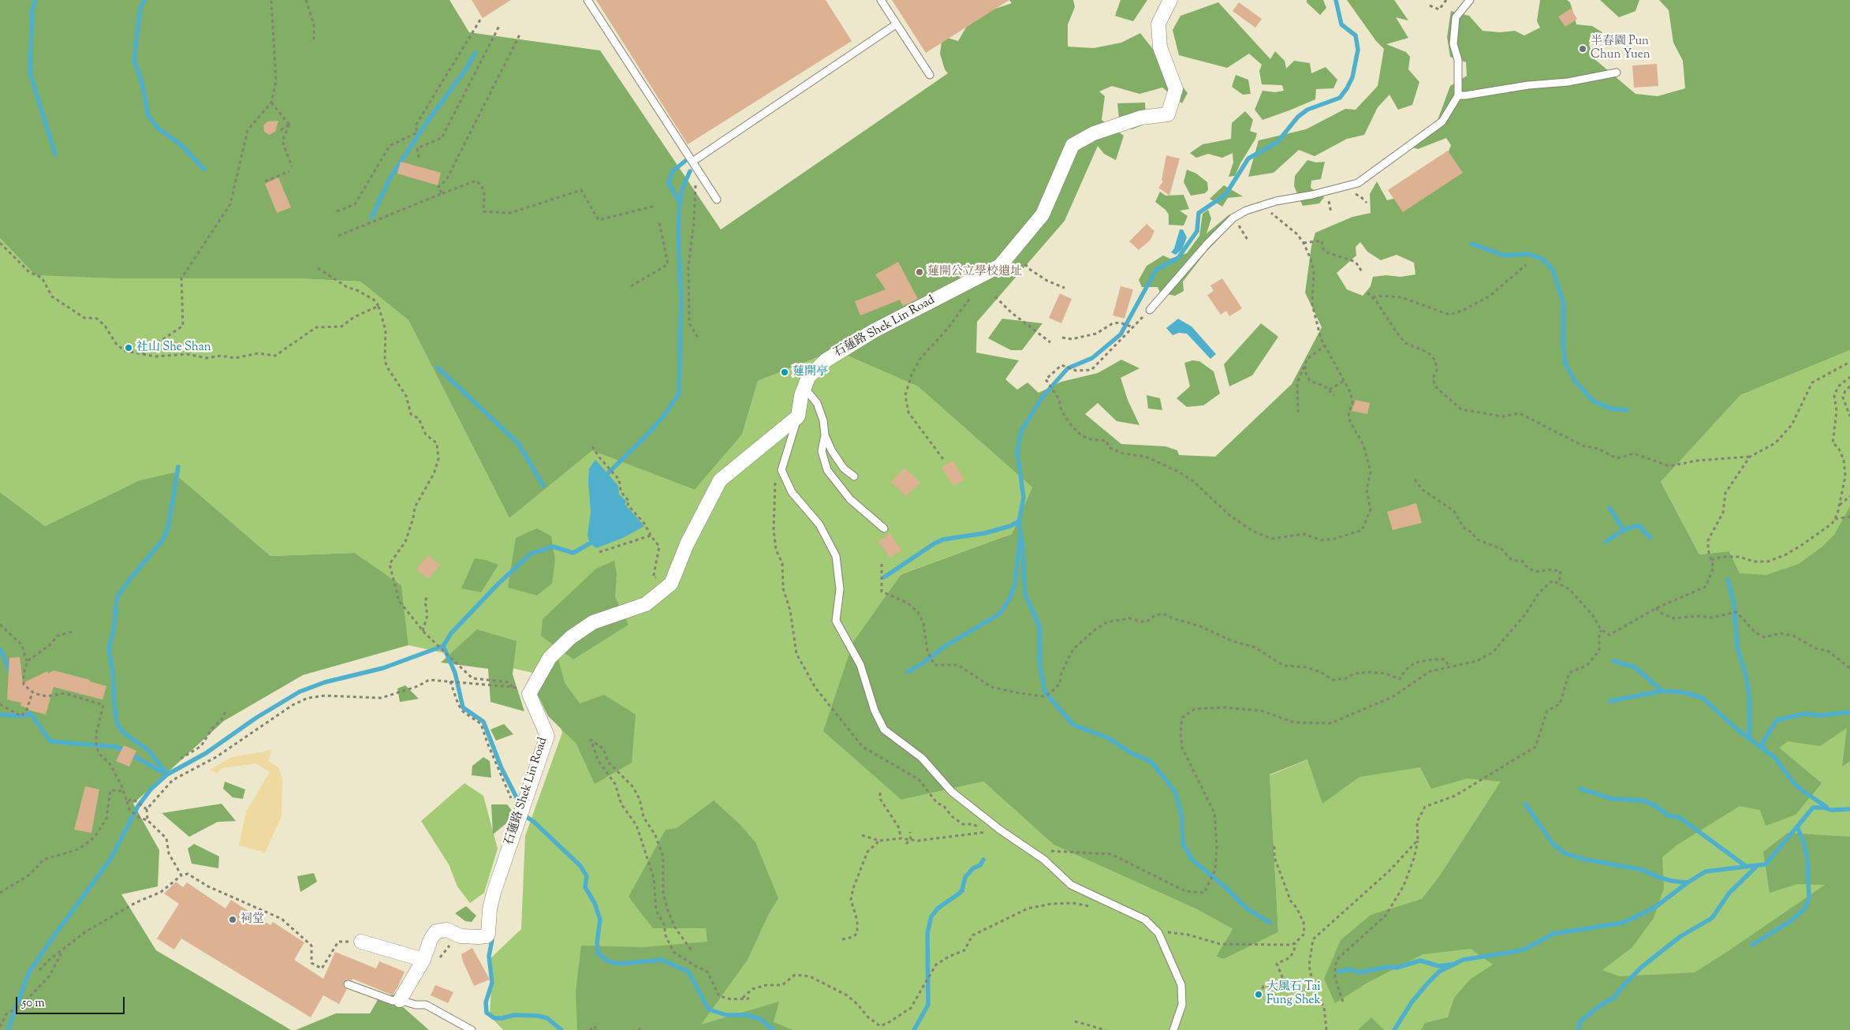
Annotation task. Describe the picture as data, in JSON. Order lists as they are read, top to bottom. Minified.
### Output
{"streets":{"street":["石蓮路 Shek Lin Road"]},"places":["半春園 Pun Chun Yuen","蓮開公立學校遺址","社山 She Shan","蓮開亭","祠堂","大風石 Tai Fung Shek"],"scale_bar":"50 m"}
